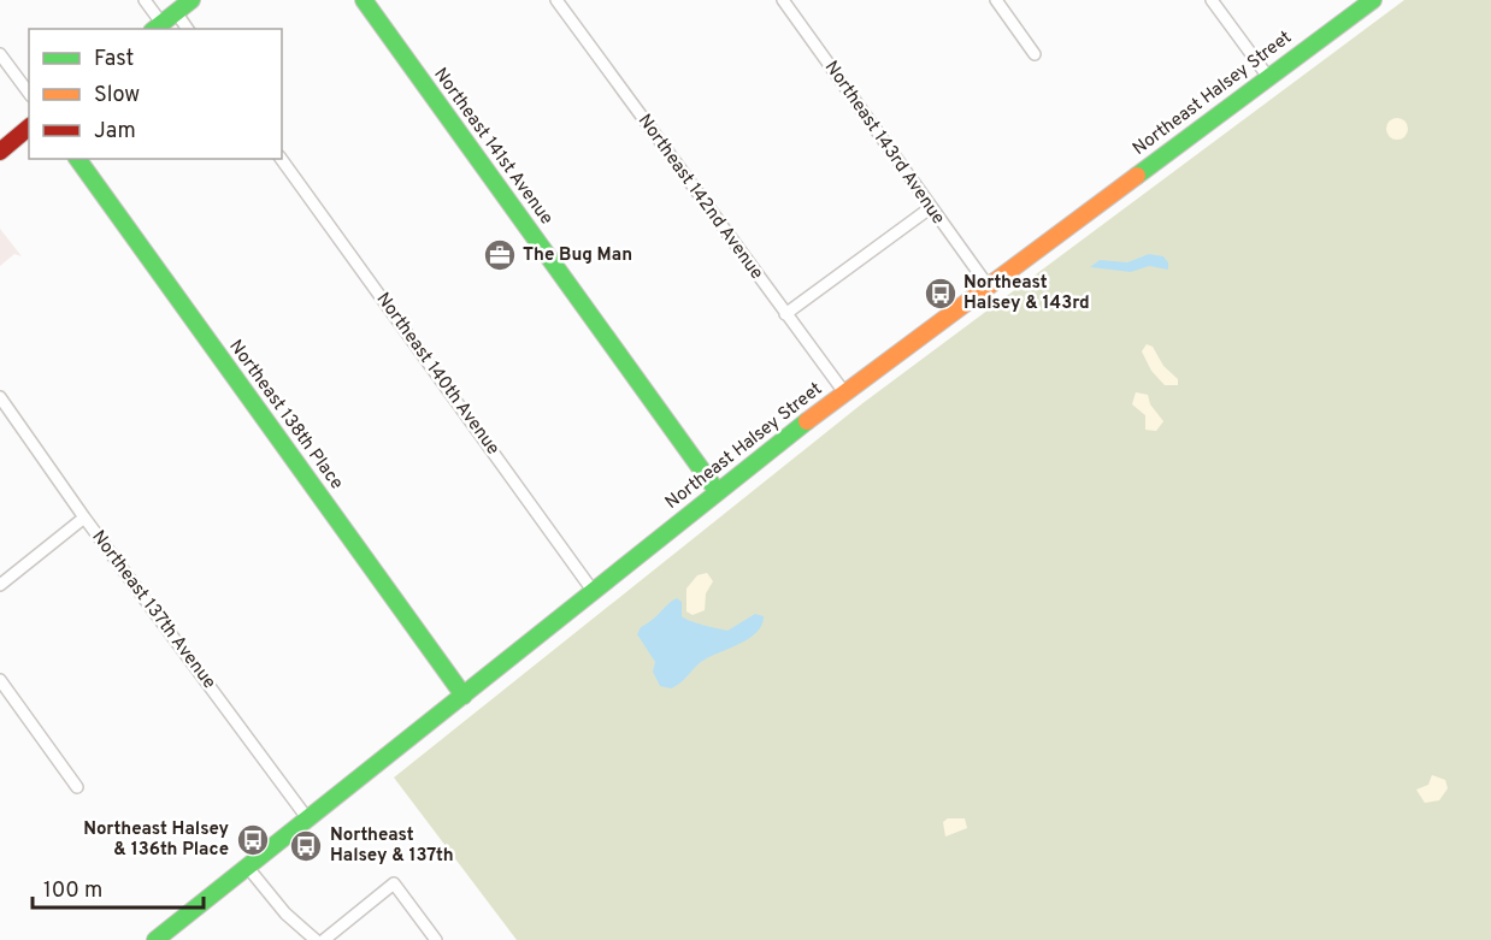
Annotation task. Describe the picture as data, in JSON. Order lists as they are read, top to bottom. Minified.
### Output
{"streets":{"main road":["Northeast Halsey Street","Northeast 141st Avenue","Northeast 138th Place"],"street":["Northeast 143rd Avenue","Northeast 142nd Avenue","Northeast 140th Avenue","Northeast 137th Avenue"]},"crossings":[["Northeast Halsey Street","Northeast 143rd Avenue"],["Northeast Halsey Street","Northeast 141st Avenue"],["Northeast Halsey Street","Northeast 142nd Avenue"],["Northeast Halsey Street","Northeast 140th Avenue"],["Northeast Halsey Street","Northeast 138th Place"],["Northeast Halsey Street","Northeast 137th Avenue"]],"places":{"office":["The Bug Man"],"bus stop":["Northeast Halsey & 143rd","Northeast Halsey & 136th Place","Northeast Halsey & 137th"]},"legend":["Fast","Slow","Jam"],"scale_bar":"100 m"}
